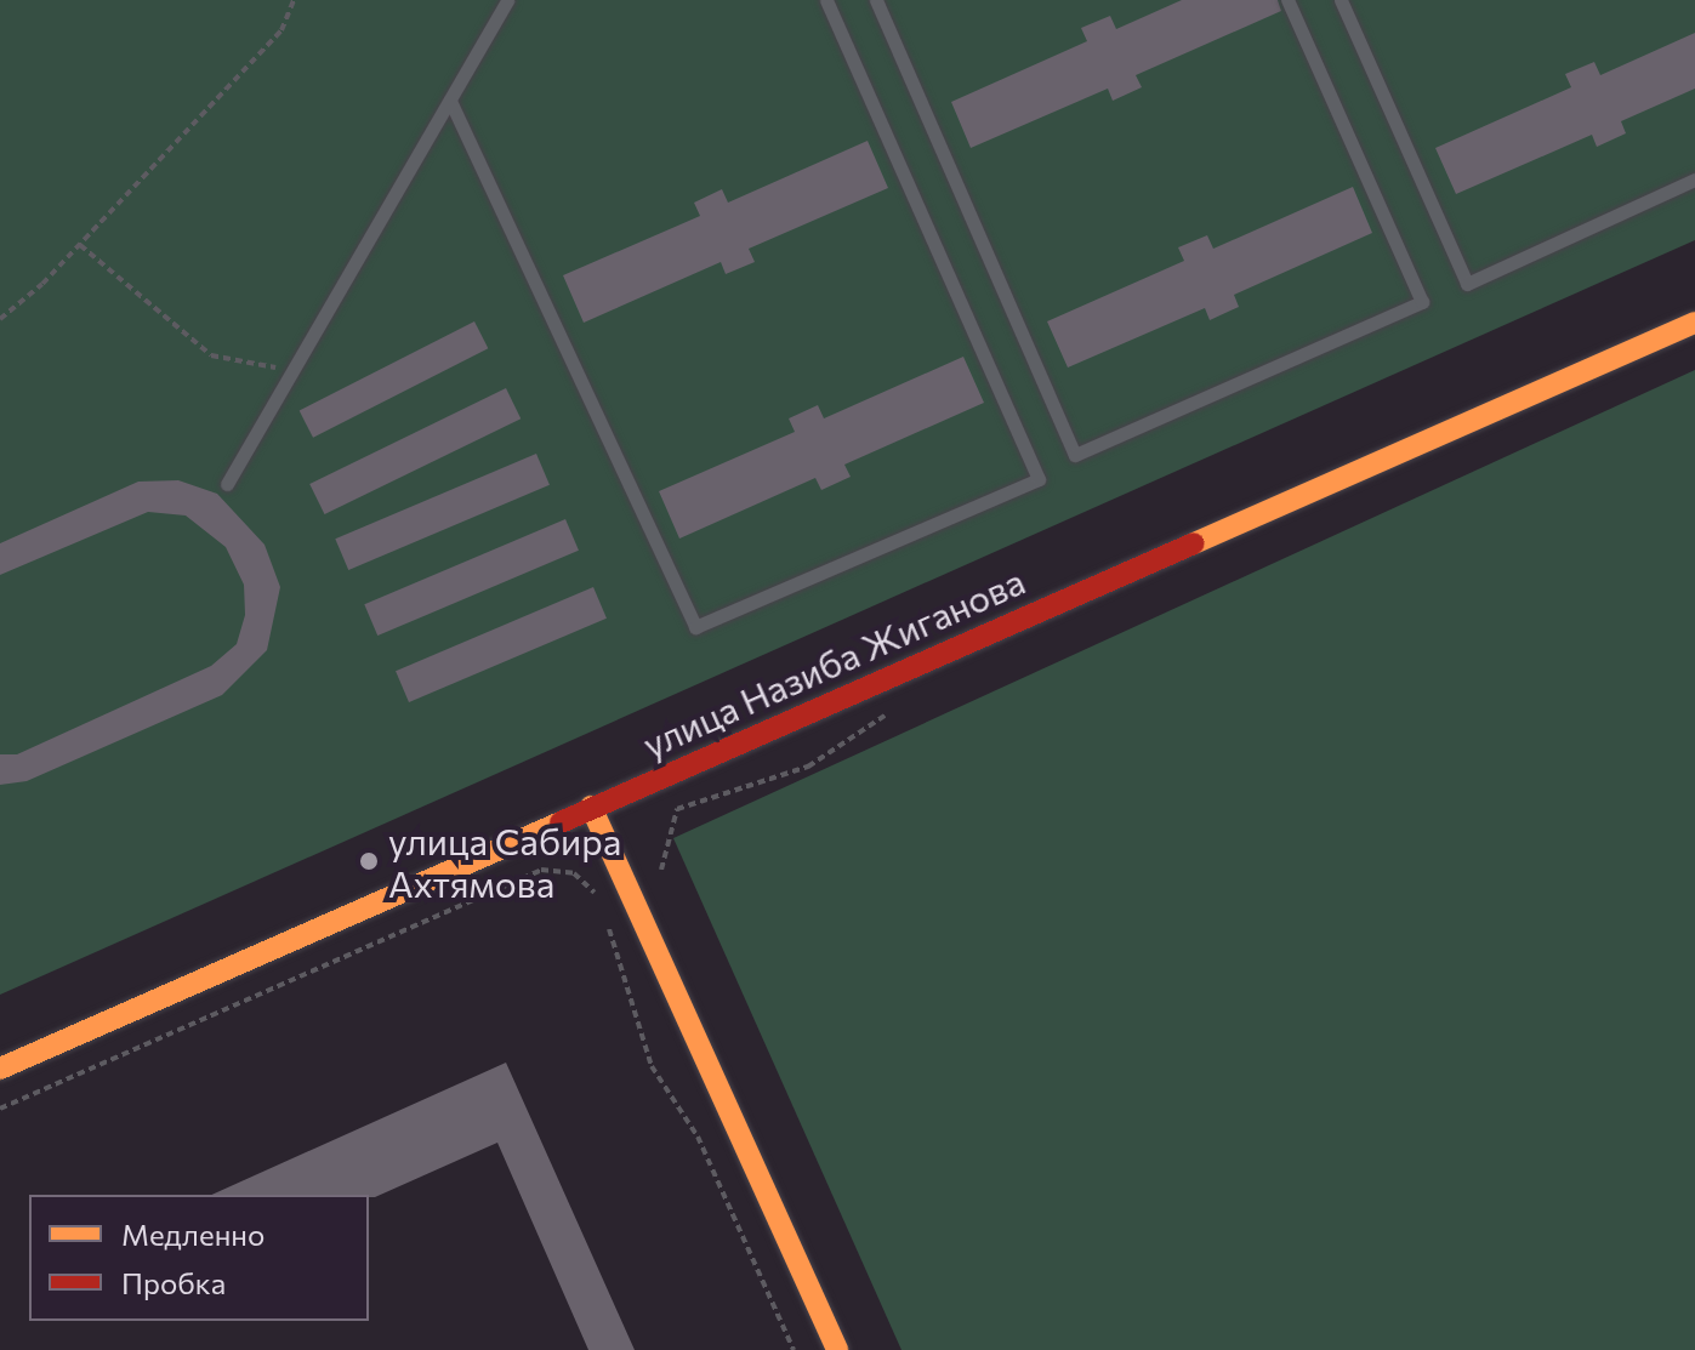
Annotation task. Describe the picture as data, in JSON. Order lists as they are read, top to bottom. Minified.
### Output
{"streets":{"street":["улица Назиба Жиганова"]},"places":["улица Сабира Ахтямова"],"legend":["Медленно","Пробка"]}
